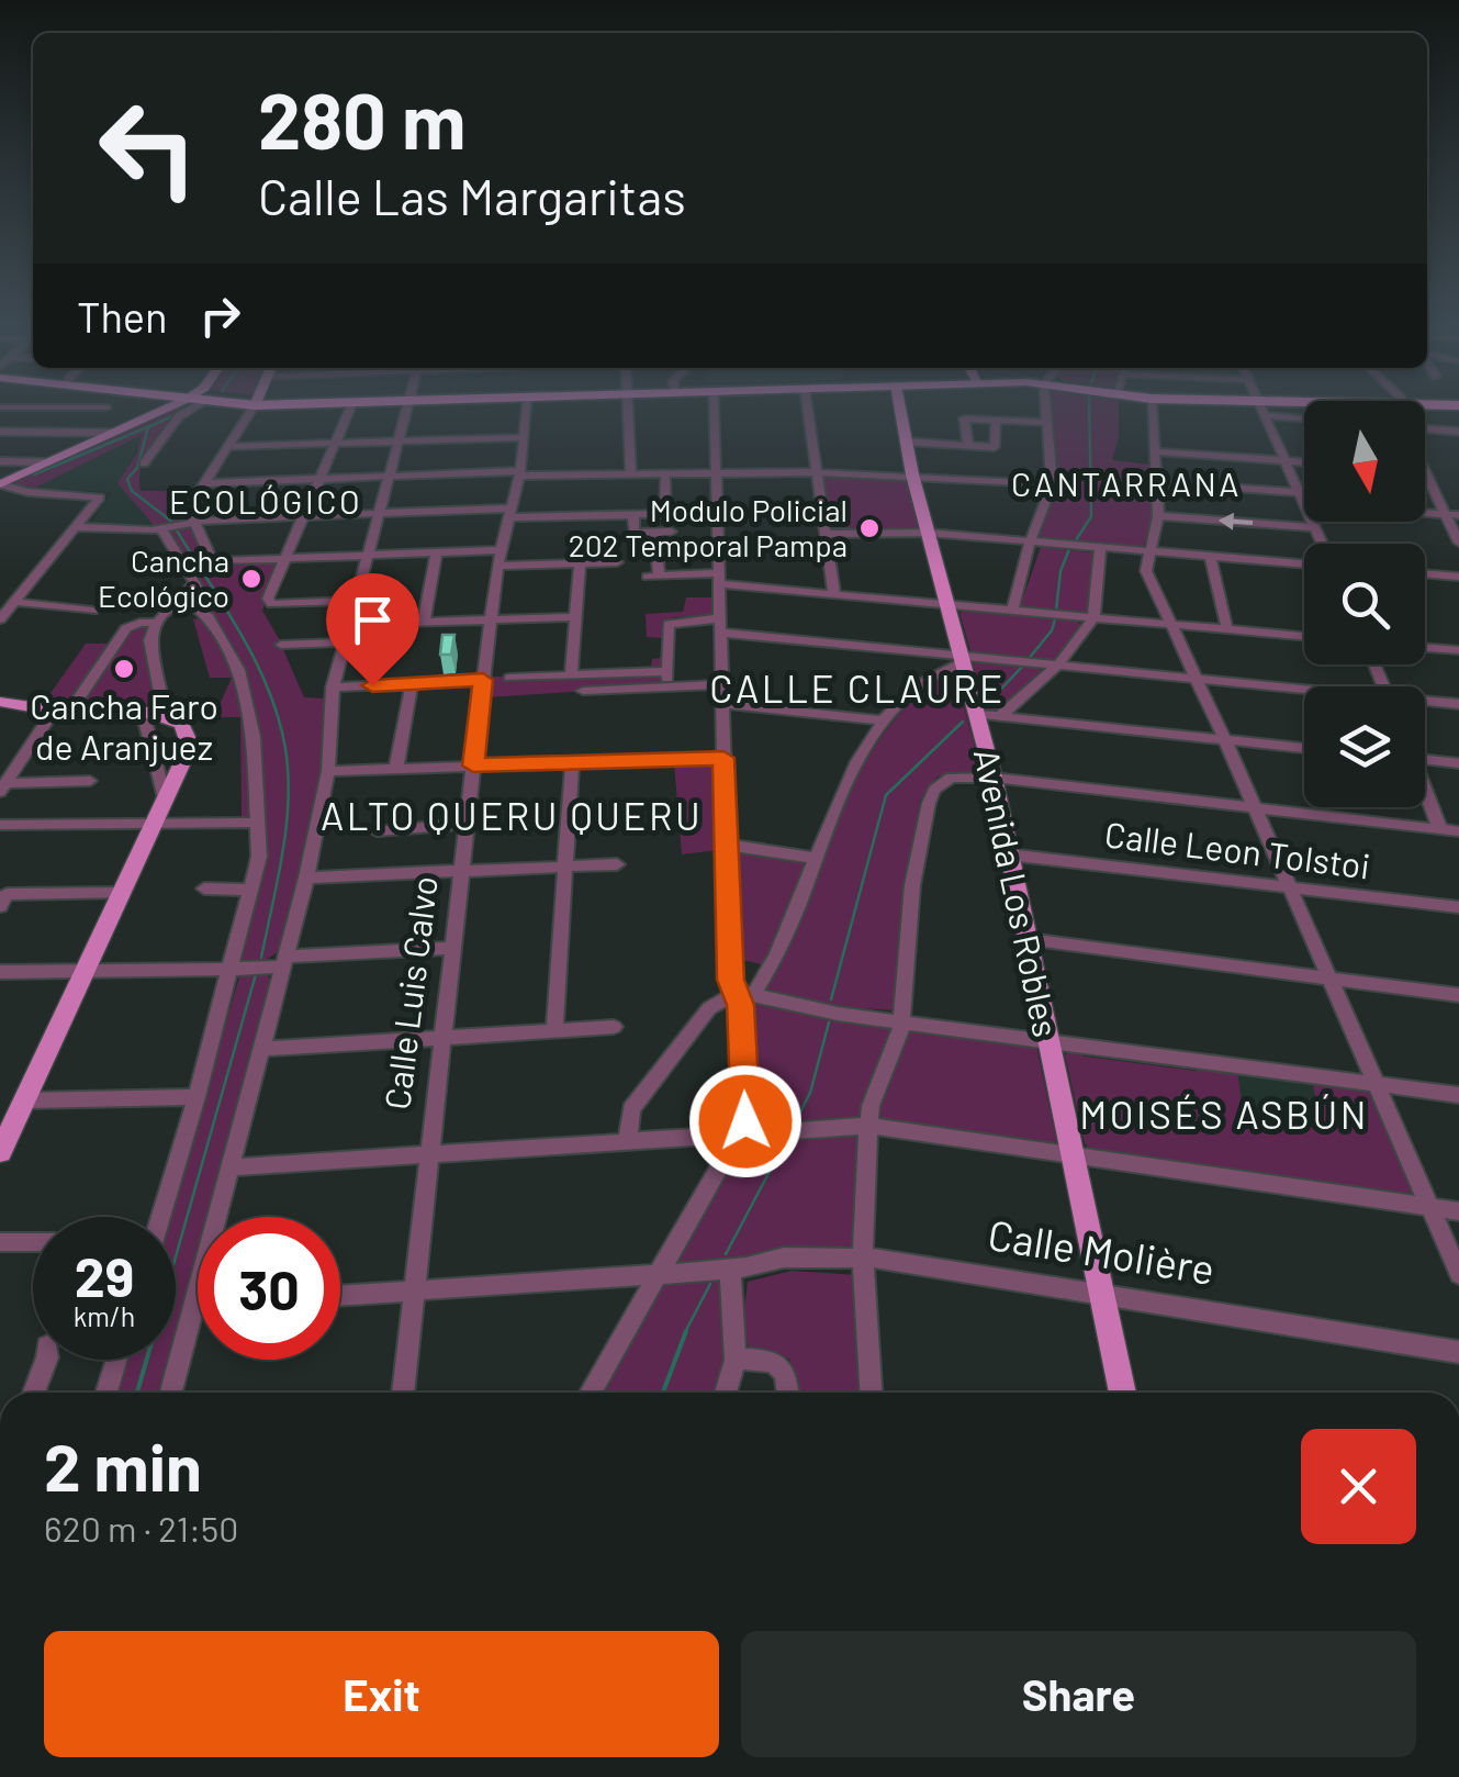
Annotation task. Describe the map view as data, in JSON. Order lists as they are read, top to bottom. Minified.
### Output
{"streets":{"main road":["Avenida Los Robles"],"street":["Calle Leon Tolstoi","Calle Luis Calvo","Calle Molière"]},"crossings":[["Calle Leon Tolstoi","Avenida Los Robles"],["Avenida Los Robles","Calle Molière"],["Calle Luis Calvo","Calle Molière"]],"districts":["CANTARRANA","ECOLÓGICO","CALLE CLAURE","ALTO QUERU QUERU","MOISÉS ASBÚN"],"places":["Modulo Policial 202 Temporal Pampa","Cancha Ecológico","Cancha Faro de Aranjuez"],"north":"bottom","page":{"turn":["280 m","Calle Las Margaritas"],"then":"Then","speed":"29 km/h","limit":"30","heading":["2 min","620 m · 21:50"],"buttons":["Exit","Share"]}}
